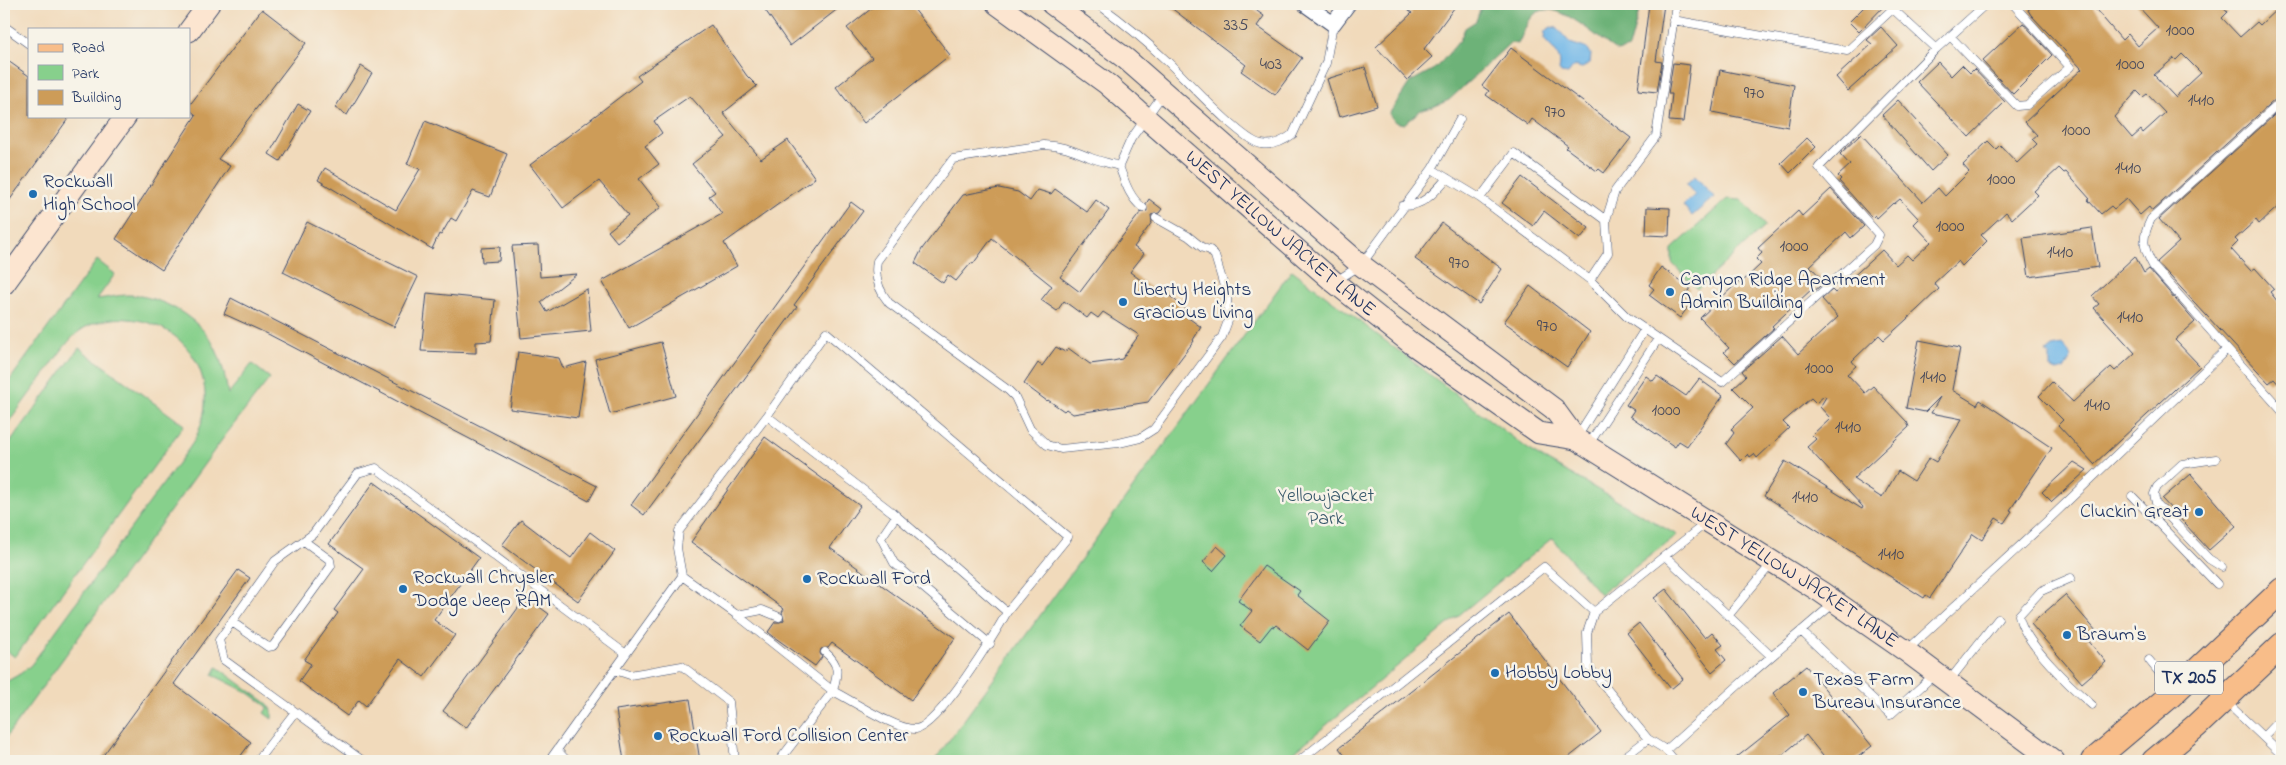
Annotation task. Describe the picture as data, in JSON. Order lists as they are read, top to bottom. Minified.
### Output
{"streets":{"main road":["TX 205"],"street":["WEST YELLOW JACKET LANE"]},"parks":["Yellowjacket Park"],"places":["Rockwall High School","Canyon Ridge Apartment Admin Building","Liberty Heights Gracious Living","Cluckin' Great","Rockwall Ford","Rockwall Chrysler Dodge Jeep RAM","Braum's","Hobby Lobby","Texas Farm Bureau Insurance","Rockwall Ford Collision Center"],"house_numbers":["335","1000","403","1000","970","1410","970","1000","1410","1000","1000","1000","1410","970","1410","970","1000","1410","1410","1000","1410","1410","1410"],"legend":["Road","Park","Building"]}
